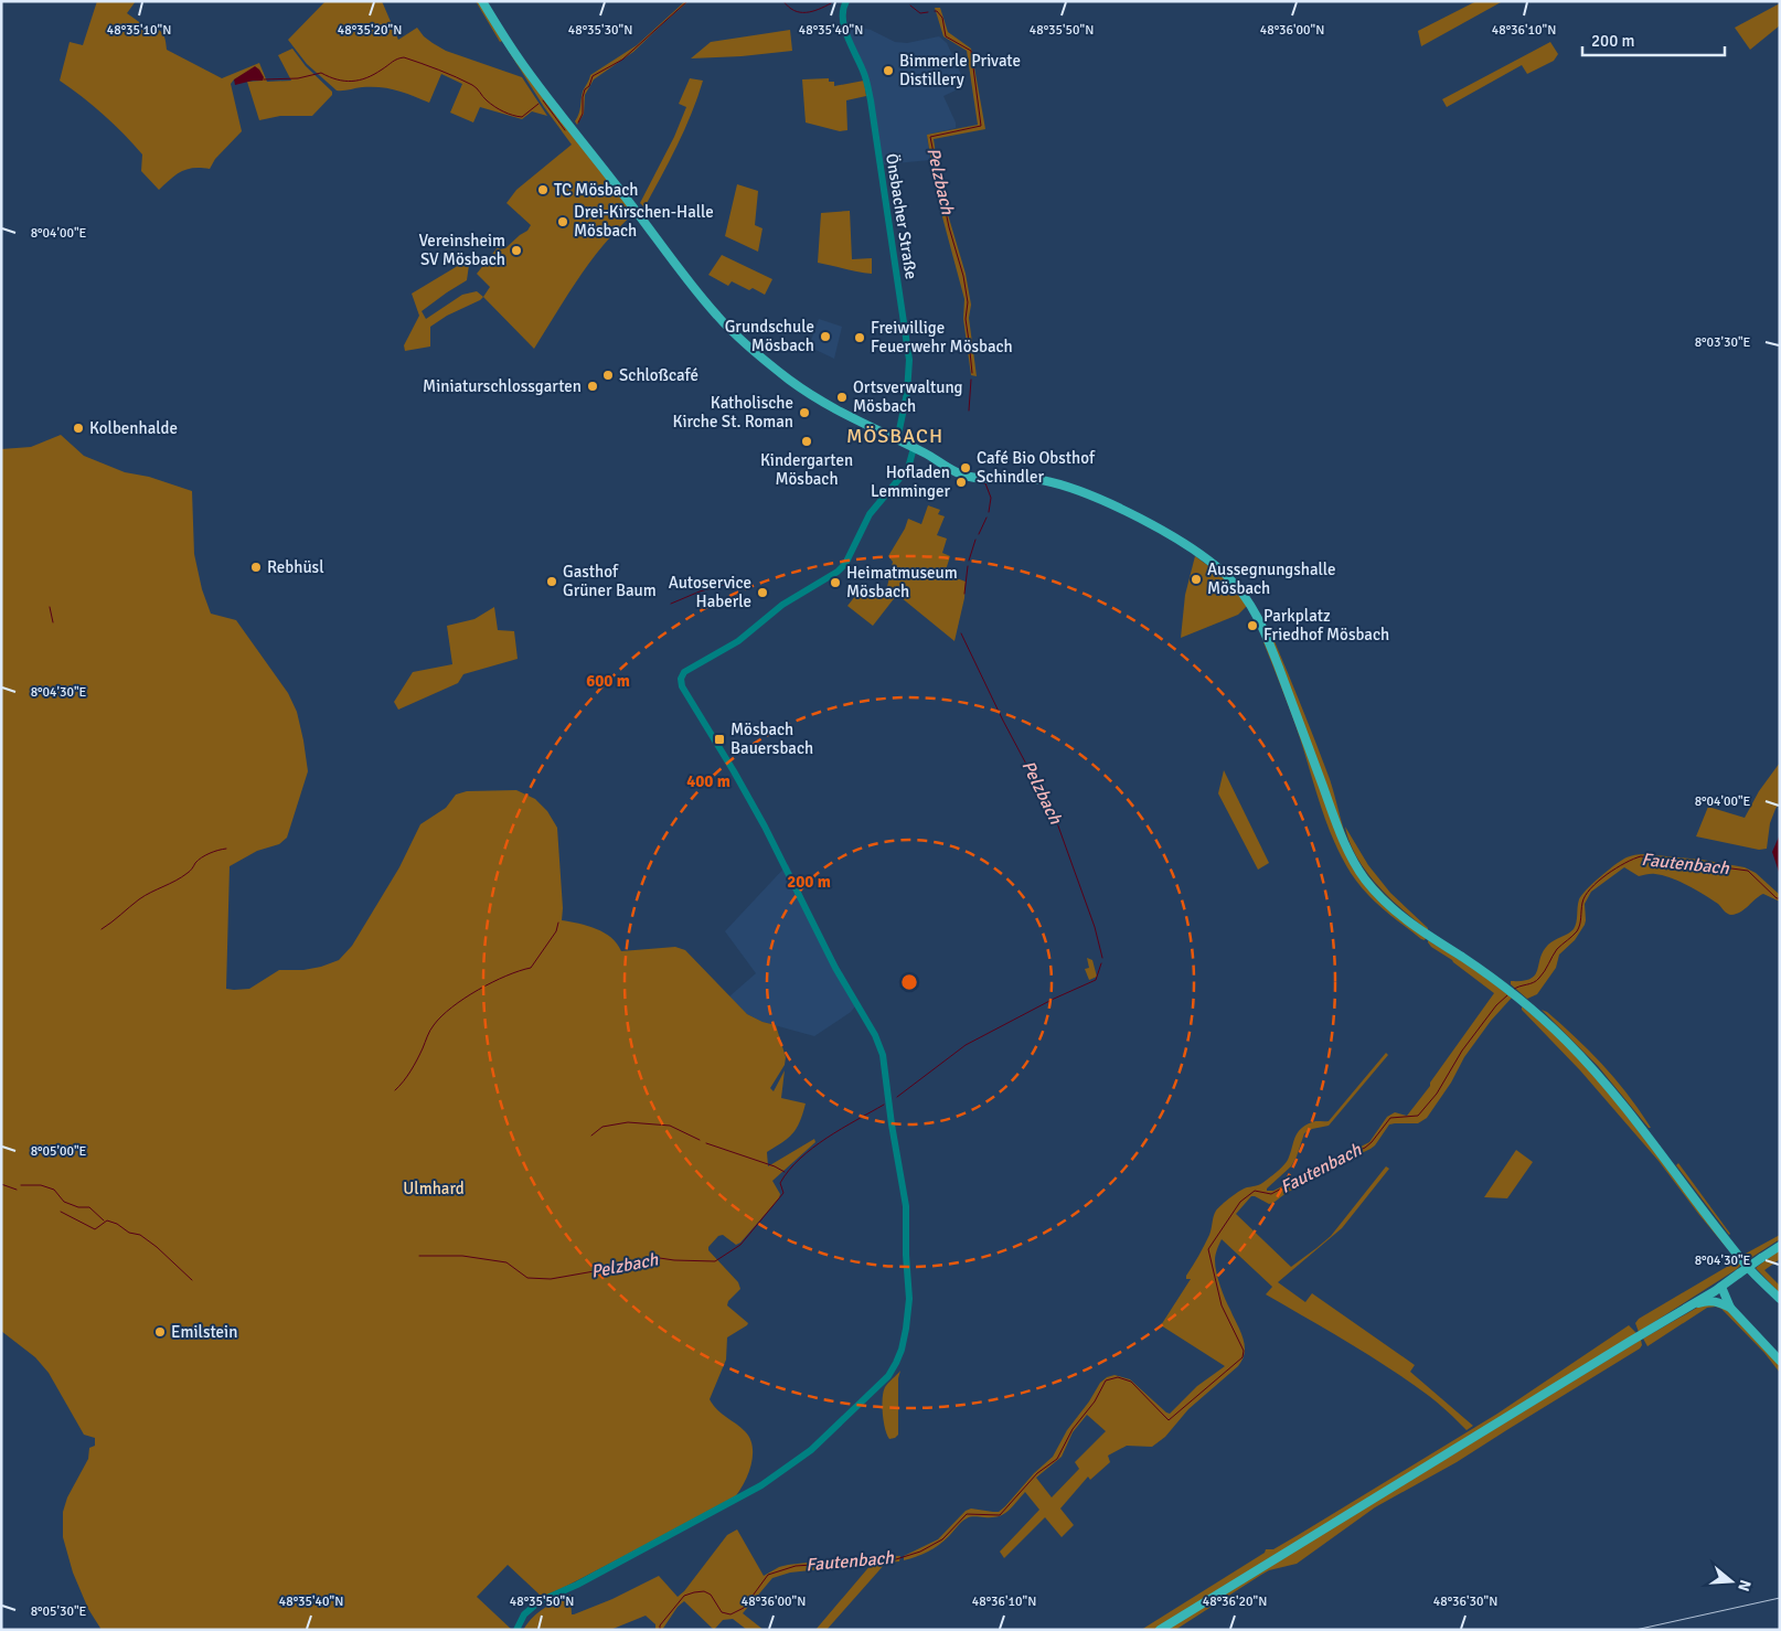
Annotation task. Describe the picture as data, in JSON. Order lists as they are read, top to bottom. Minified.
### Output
{"streets":{"street":["Önsbacher Straße"]},"districts":["MÖSBACH"],"water":["Pelzbach","Fautenbach"],"parks":["Ulmhard"],"places":{"other":["Bimmerle Private Distillery","TC Mösbach","Drei-Kirschen-Halle Mösbach","Vereinsheim SV Mösbach","Grundschule Mösbach","Freiwillige Feuerwehr Mösbach","Schloßcafé","Miniaturschlossgarten","Ortsverwaltung Mösbach","Katholische Kirche St. Roman","Kolbenhalde","Kindergarten Mösbach","Café Bio Obsthof Schindler","Hofladen Lemminger","Rebhüsl","Aussegnungshalle Mösbach","Gasthof Grüner Baum","Heimatmuseum Mösbach","Autoservice Haberle","Parkplatz Friedhof Mösbach","Emilstein"],"transit":["Mösbach Bauersbach"]},"scale_bar":"200 m","north":"right","coordinates":["48°35'10\"N","48°35'20\"N","48°35'30\"N","48°35'40\"N","48°35'50\"N","48°36'00\"N","48°36'10\"N","8°04'00\"E","8°03'30\"E","8°04'30\"E","8°05'00\"E","48°36'20\"N","48°36'30\"N","8°05'30\"E"],"rings":["600 m","400 m","200 m"]}
